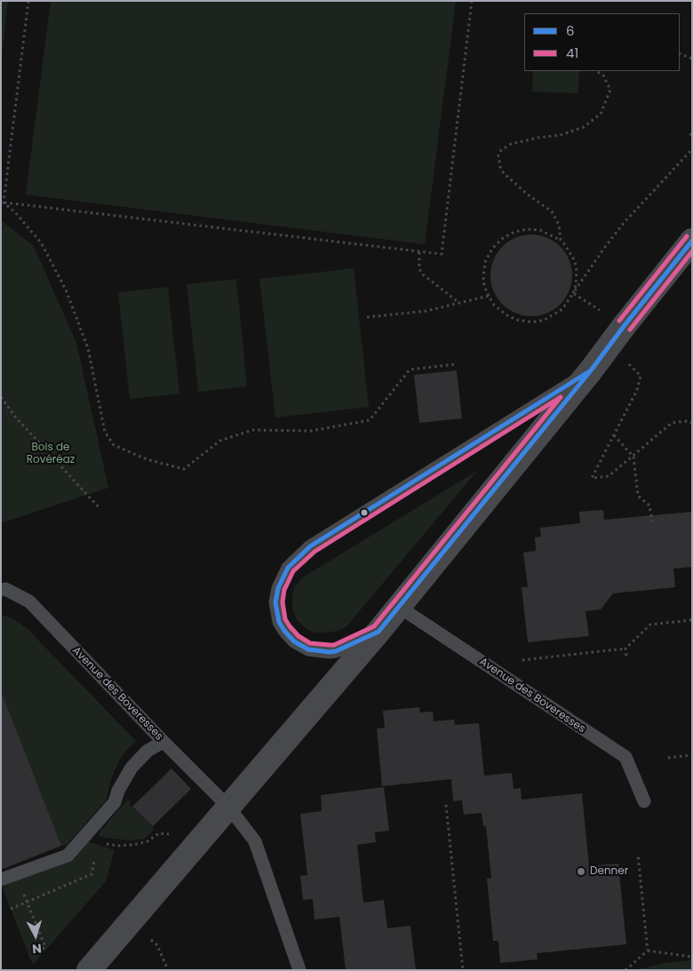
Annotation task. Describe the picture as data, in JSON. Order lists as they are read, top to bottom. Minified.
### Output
{"streets":{"lane":["Avenue des Boveresses"]},"parks":["Bois de Rovéréaz"],"places":["Denner"],"lines":["transit line 41","transit line 6"],"legend":["6","41"],"north":"bottom"}
